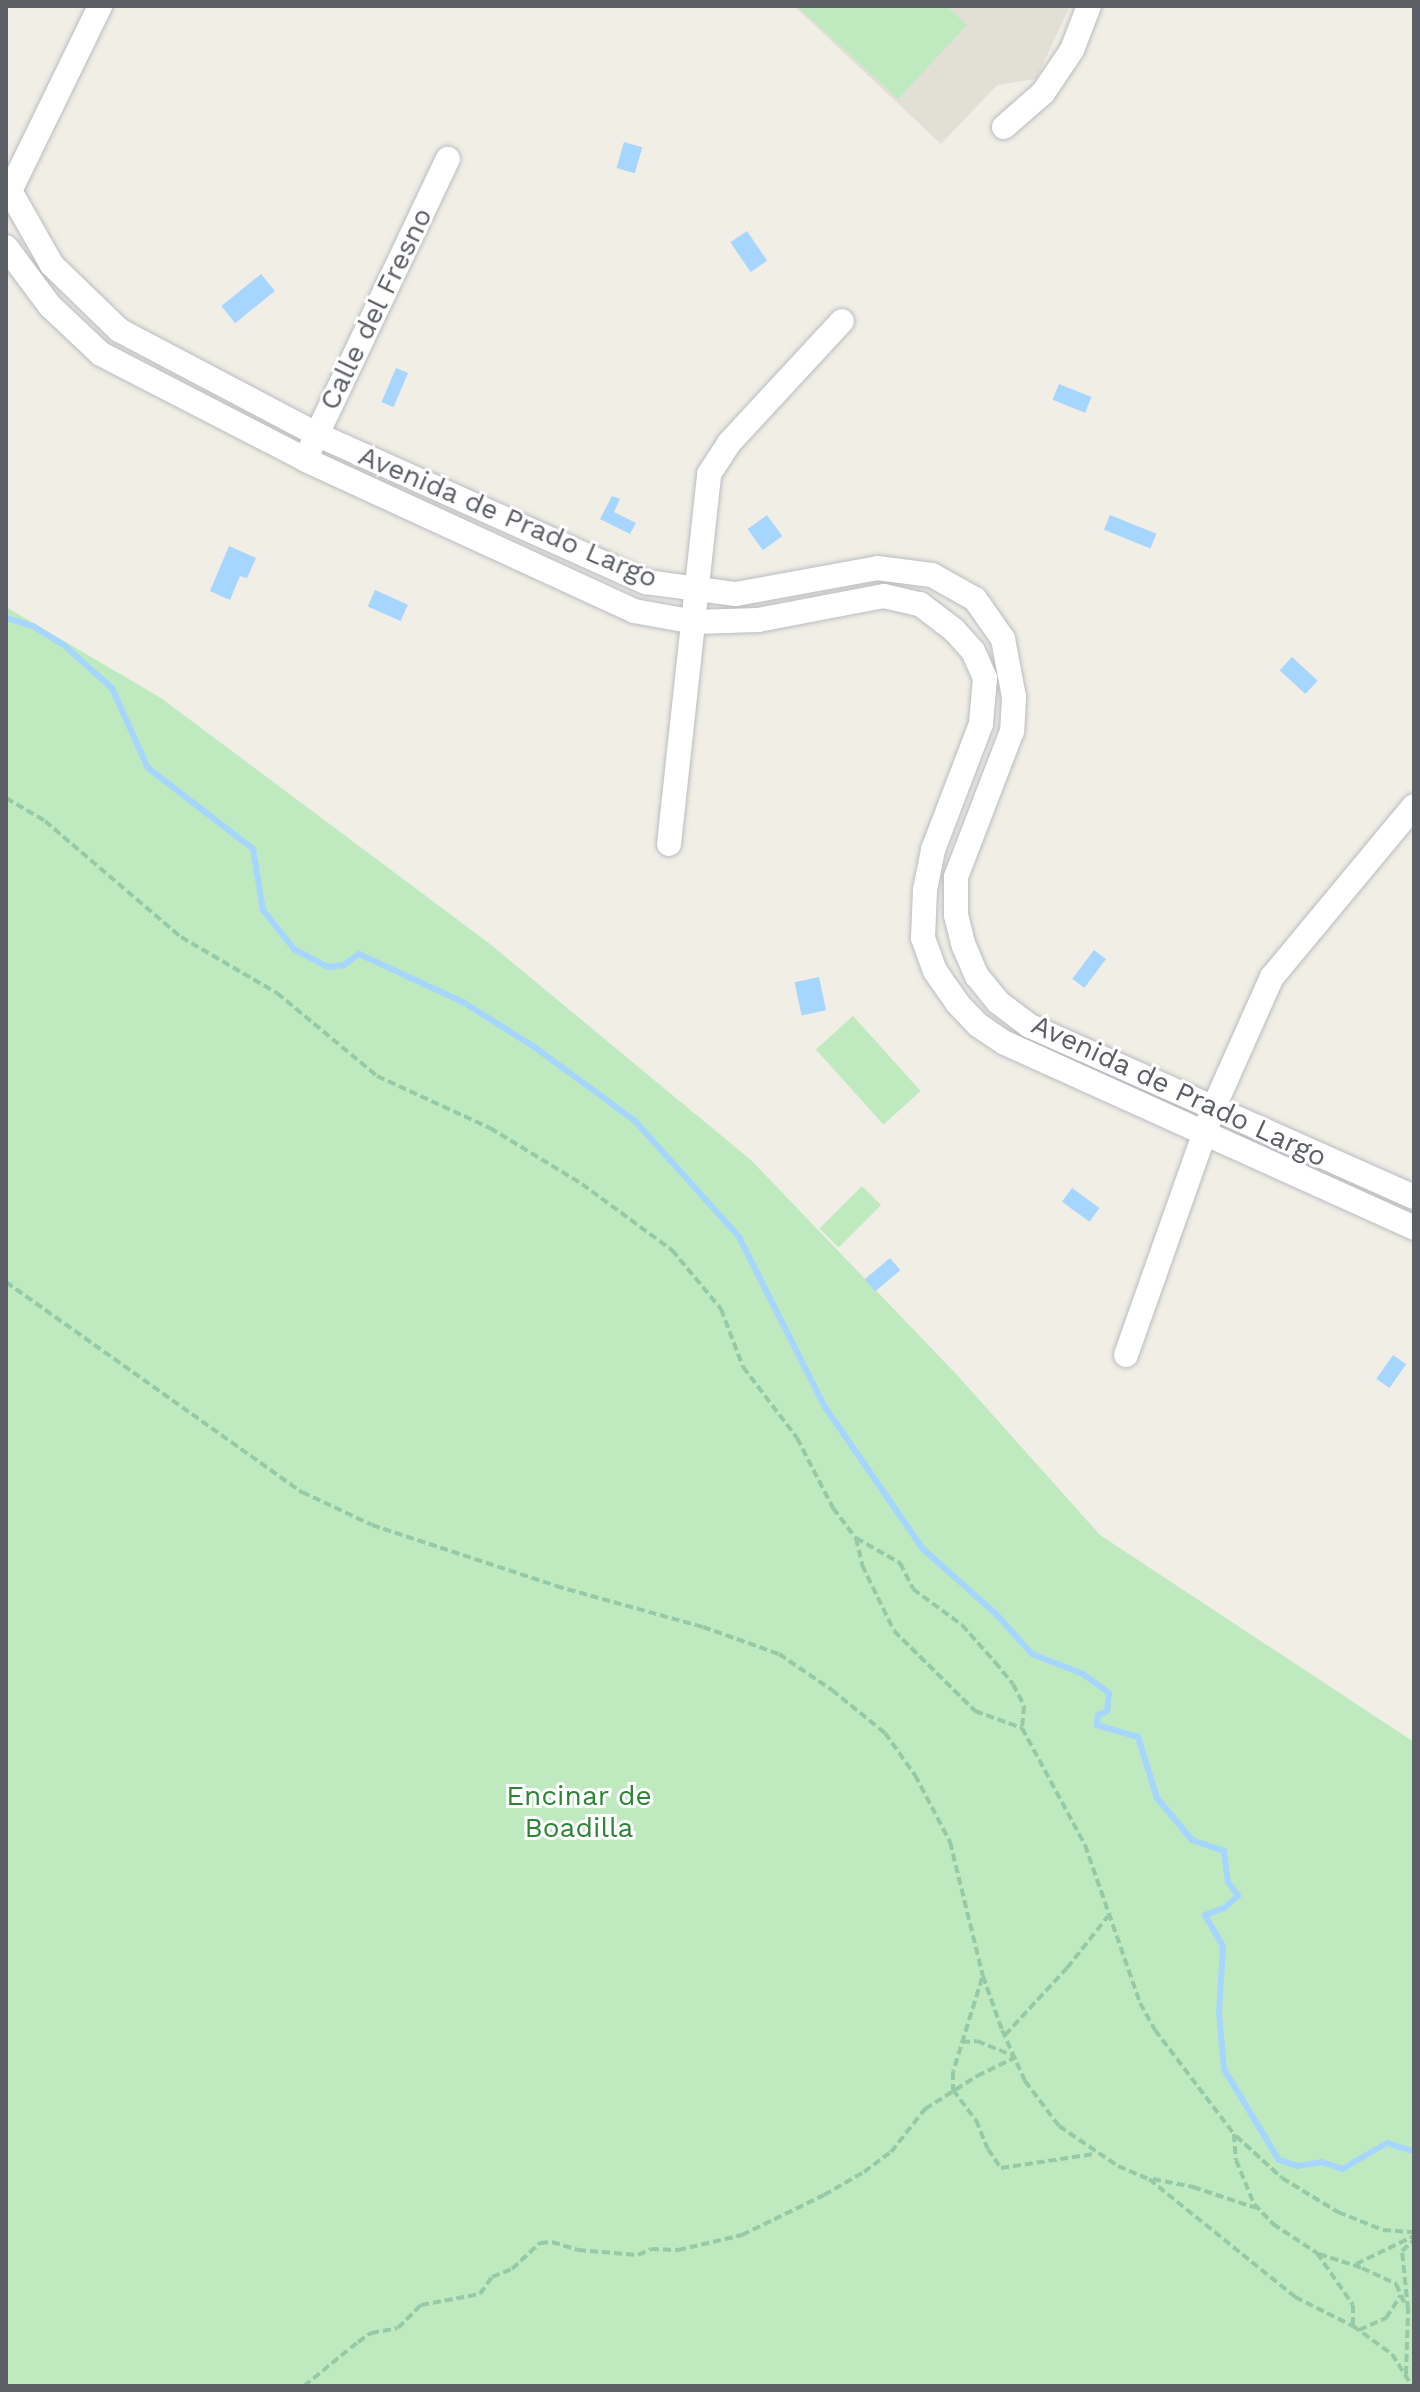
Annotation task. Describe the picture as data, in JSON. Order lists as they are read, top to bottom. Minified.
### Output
{"streets":{"street":["Calle del Fresno","Avenida de Prado Largo"]},"crossings":[["Calle del Fresno","Avenida de Prado Largo"]],"parks":["Encinar de Boadilla"]}
